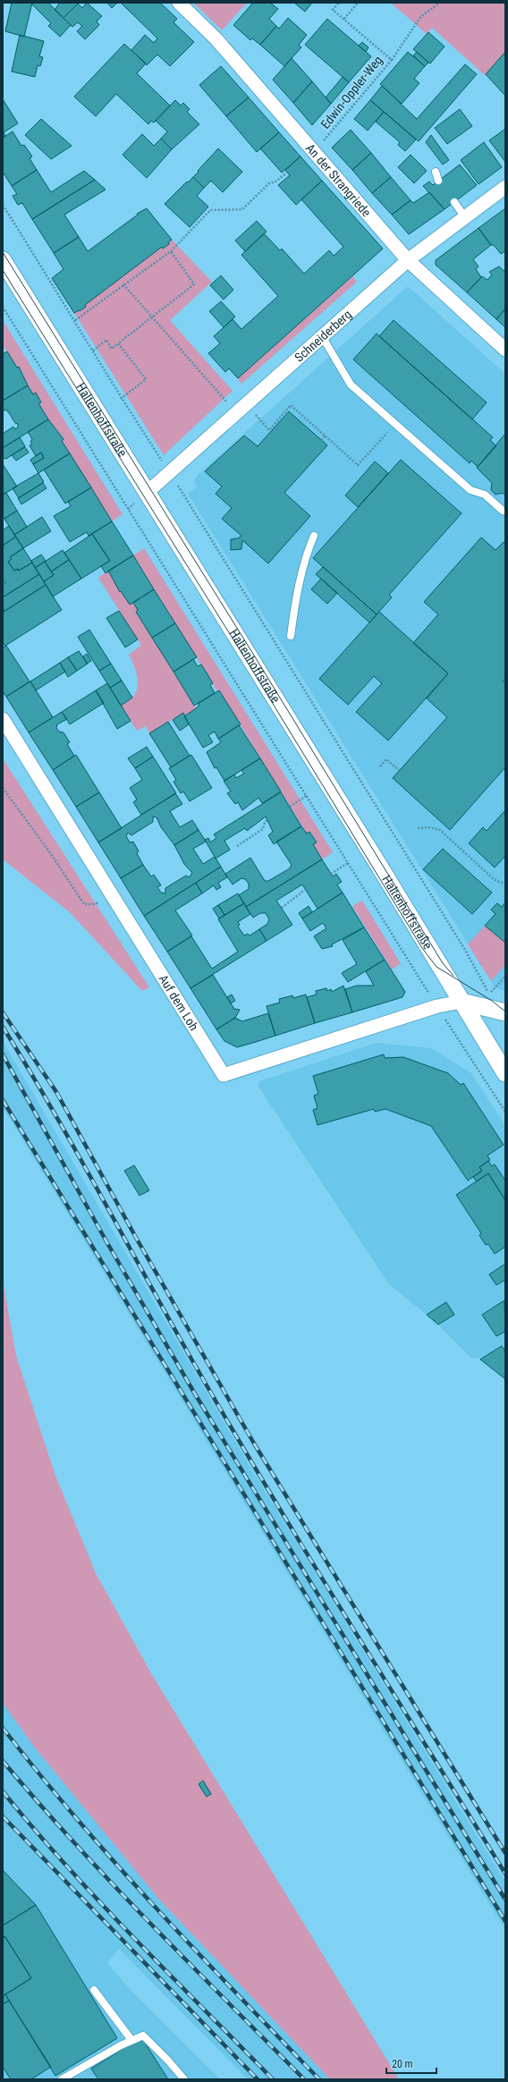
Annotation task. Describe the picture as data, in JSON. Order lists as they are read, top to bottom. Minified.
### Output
{"streets":{"street":["An der Strangriede","Schneiderberg","Haltenhoffstraße","Auf dem Loh"],"path":["Edwin-Oppler-Weg"]},"crossings":[["Edwin-Oppler-Weg","An der Strangriede"],["An der Strangriede","Schneiderberg"],["Schneiderberg","Haltenhoffstraße"],["Haltenhoffstraße","Auf dem Loh"]],"scale_bar":"20 m"}
